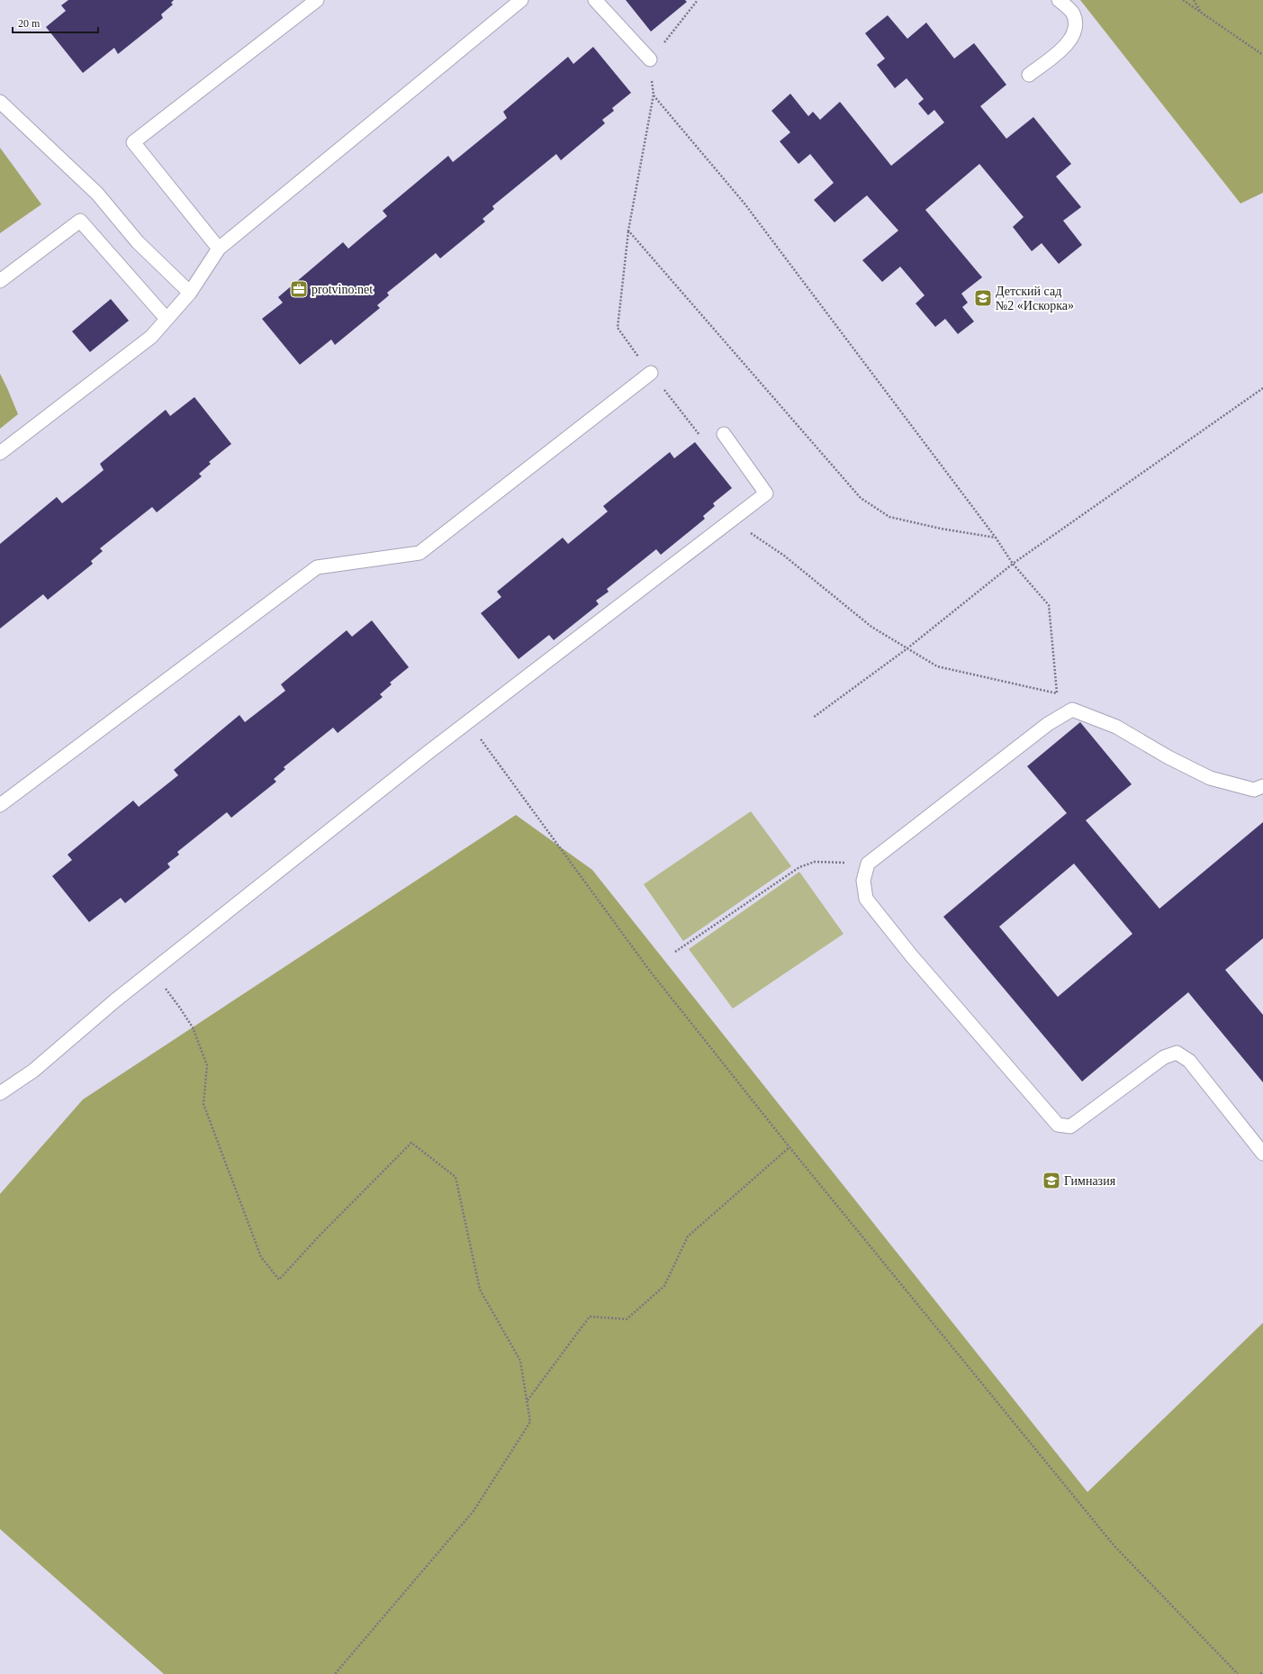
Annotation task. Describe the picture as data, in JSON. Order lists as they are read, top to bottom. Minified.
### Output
{"places":{"office":["protvino.net"],"school or university":["Детcкий сад №2 «Искорка»","Гимназия"]},"scale_bar":"20 m"}
